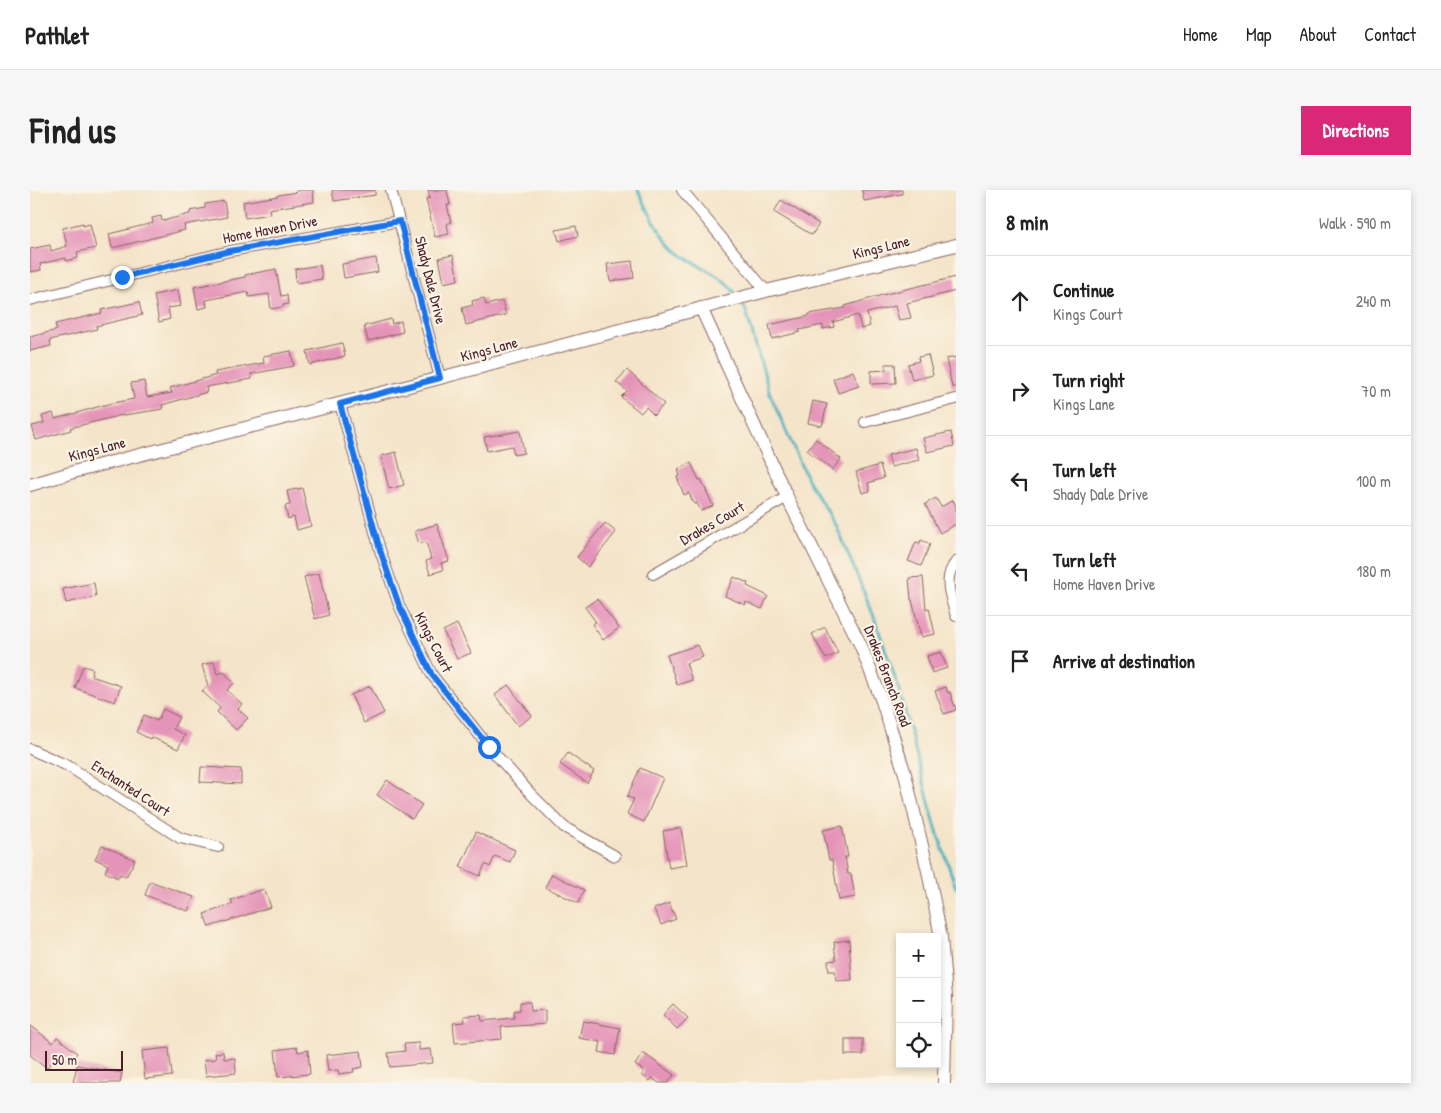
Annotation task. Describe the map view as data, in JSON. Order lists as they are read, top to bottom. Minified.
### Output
{"streets":{"street":["Home Haven Drive","Kings Lane","Shady Dale Drive","Drakes Court","Kings Court","Drakes Branch Road","Enchanted Court"]},"crossings":[["Home Haven Drive","Shady Dale Drive"],["Kings Lane","Shady Dale Drive"],["Kings Lane","Kings Court"],["Kings Lane","Drakes Branch Road"],["Drakes Court","Drakes Branch Road"]],"scale_bar":"50 m","page":{"header":"Pathlet","nav":["Home","Map","About","Contact"],"buttons":"Directions","title":"Find us","heading":["8 min","Walk · 590 m"],"list":[["Continue","Kings Court","240 m"],["Turn right","Kings Lane","70 m"],["Turn left","Shady Dale Drive","100 m"],["Turn left","Home Haven Drive","180 m"],"Arrive at destination"],"map_buttons":["+","−"],"scale":"50 m"}}
